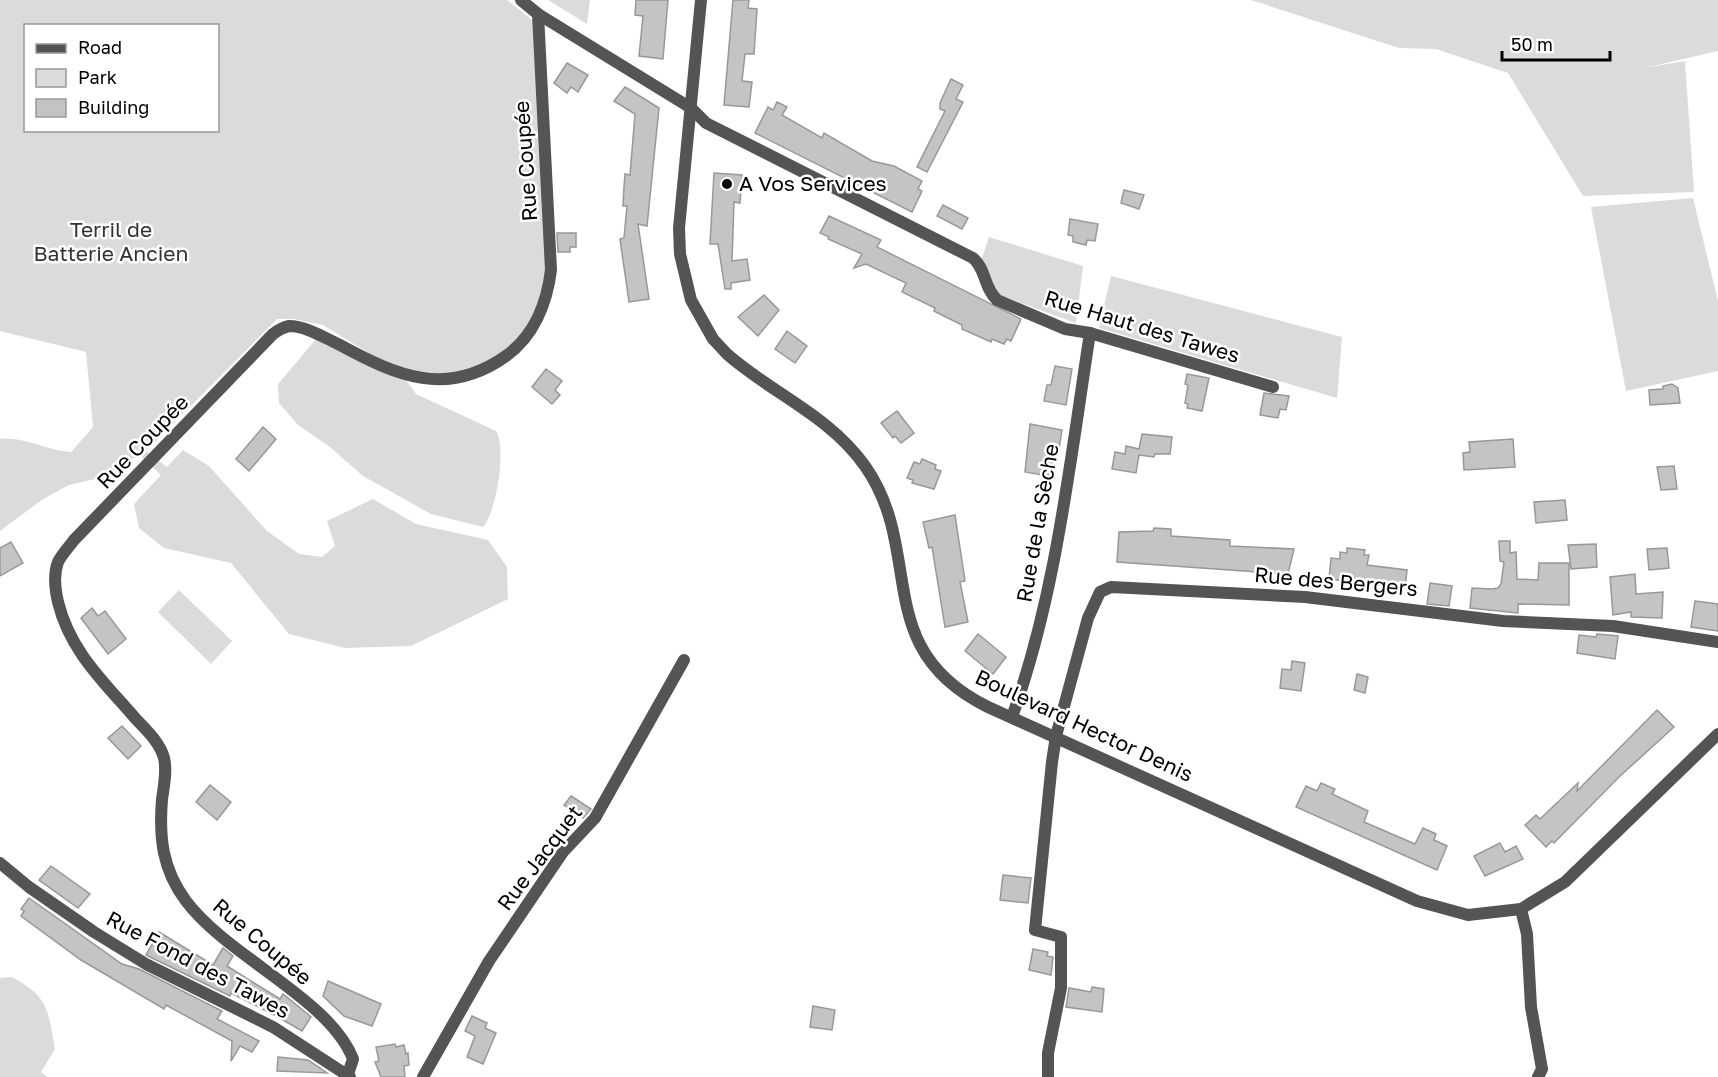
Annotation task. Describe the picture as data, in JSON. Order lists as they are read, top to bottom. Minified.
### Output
{"streets":{"street":["Rue Coupée","Rue Haut des Tawes","Rue de la Sèche","Rue des Bergers","Boulevard Hector Denis","Rue Jacquet","Rue Fond des Tawes"]},"crossings":[["Rue Coupée","Rue Haut des Tawes"],["Rue Coupée","Rue Fond des Tawes"],["Rue Haut des Tawes","Rue de la Sèche"],["Rue Haut des Tawes","Boulevard Hector Denis"],["Rue de la Sèche","Boulevard Hector Denis"],["Rue des Bergers","Boulevard Hector Denis"]],"parks":["Terril de Batterie Ancien"],"places":["A Vos Services"],"legend":["Road","Park","Building"],"scale_bar":"50 m"}
